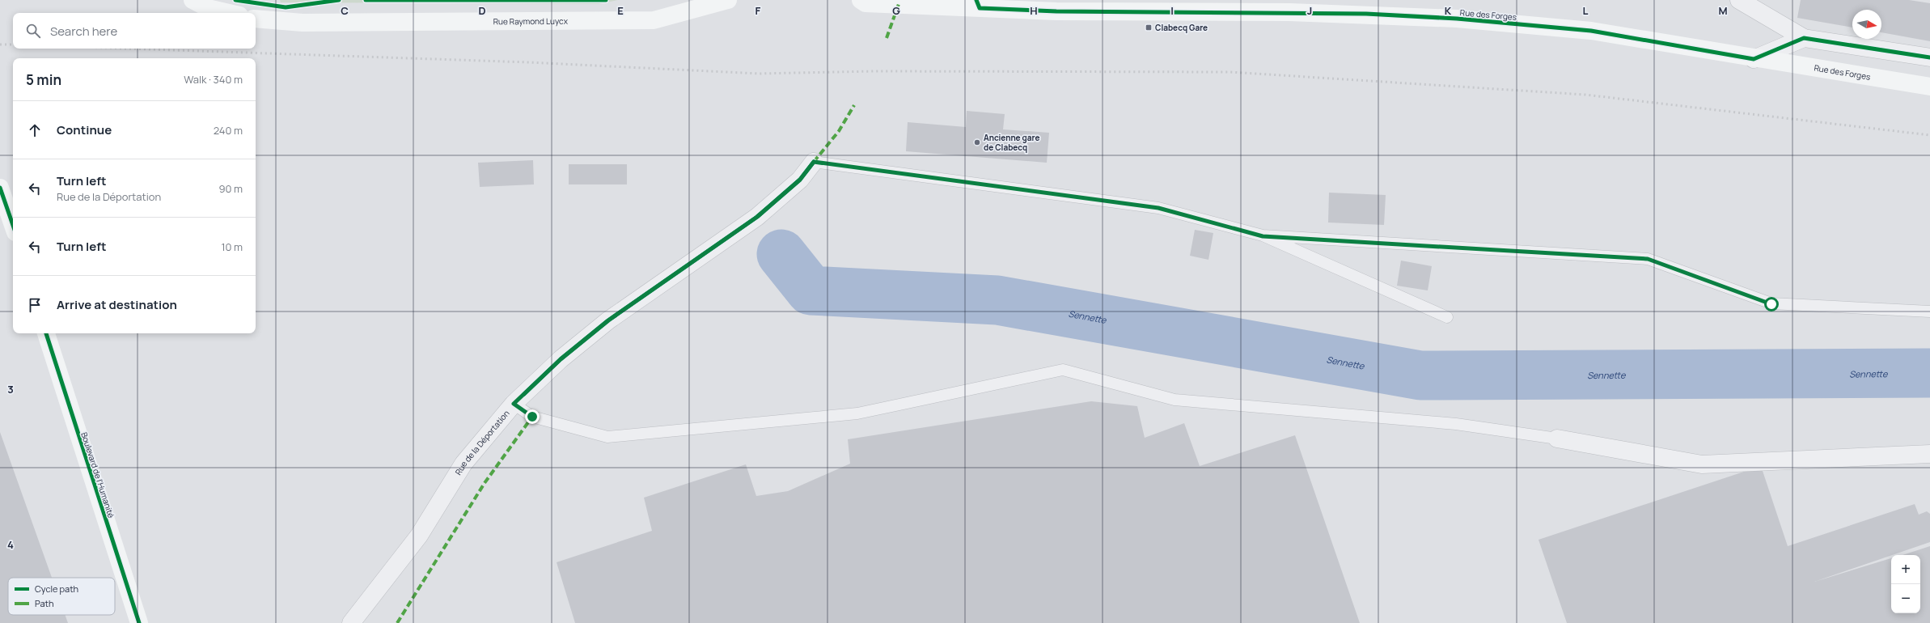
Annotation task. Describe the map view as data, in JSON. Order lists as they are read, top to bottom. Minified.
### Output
{"streets":{"main road":["Rue des Forges","Rue Raymond Luycx","Boulevard de l'Humanité"],"street":["Rue de la Déportation"]},"water":["Sennette"],"places":{"transit":["Clabecq Gare"],"other":["Ancienne gare de Clabecq"]},"legend":["Cycle path","Path"],"north":"right","page":{"search":"Search here","heading":["5 min","Walk · 340 m"],"list":[["Continue","240 m"],["Turn left","Rue de la Déportation","90 m"],["Turn left","10 m"],"Arrive at destination"],"map_buttons":["+","−"]},"grid":{"columns":["C","D","E","F","G","H","I","J","K","L","M"],"rows":["3","4"]}}
